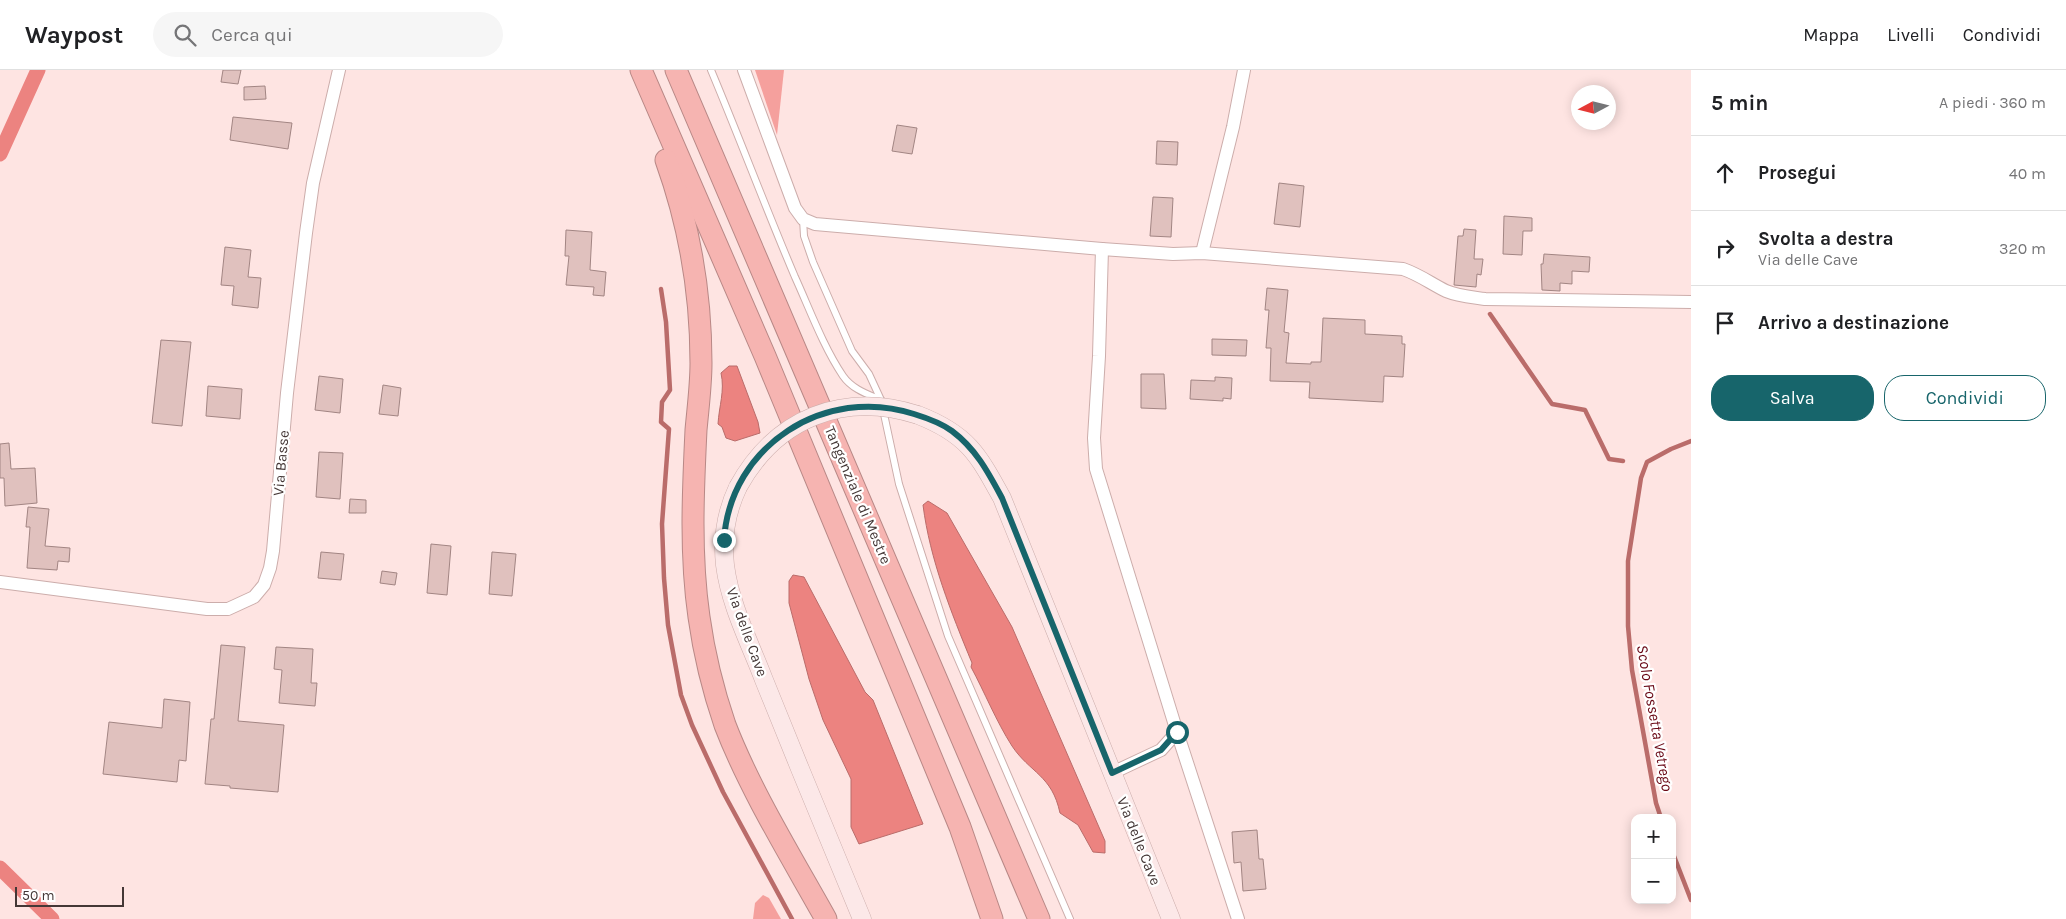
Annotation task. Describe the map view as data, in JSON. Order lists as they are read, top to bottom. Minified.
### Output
{"streets":{"highway":["Tangenziale di Mestre"],"main road":["Via delle Cave"],"street":["Via Basse"]},"water":["Scolo Fossetta Vetrego"],"scale_bar":"50 m","north":"left","page":{"header":"Waypost","search":"Cerca qui","nav":["Mappa","Livelli","Condividi"],"heading":["5 min","A piedi · 360 m"],"list":[["Prosegui","40 m"],["Svolta a destra","Via delle Cave","320 m"],"Arrivo a destinazione"],"buttons":["Salva","Condividi"],"map_buttons":["+","−"],"scale":"50 m"}}
